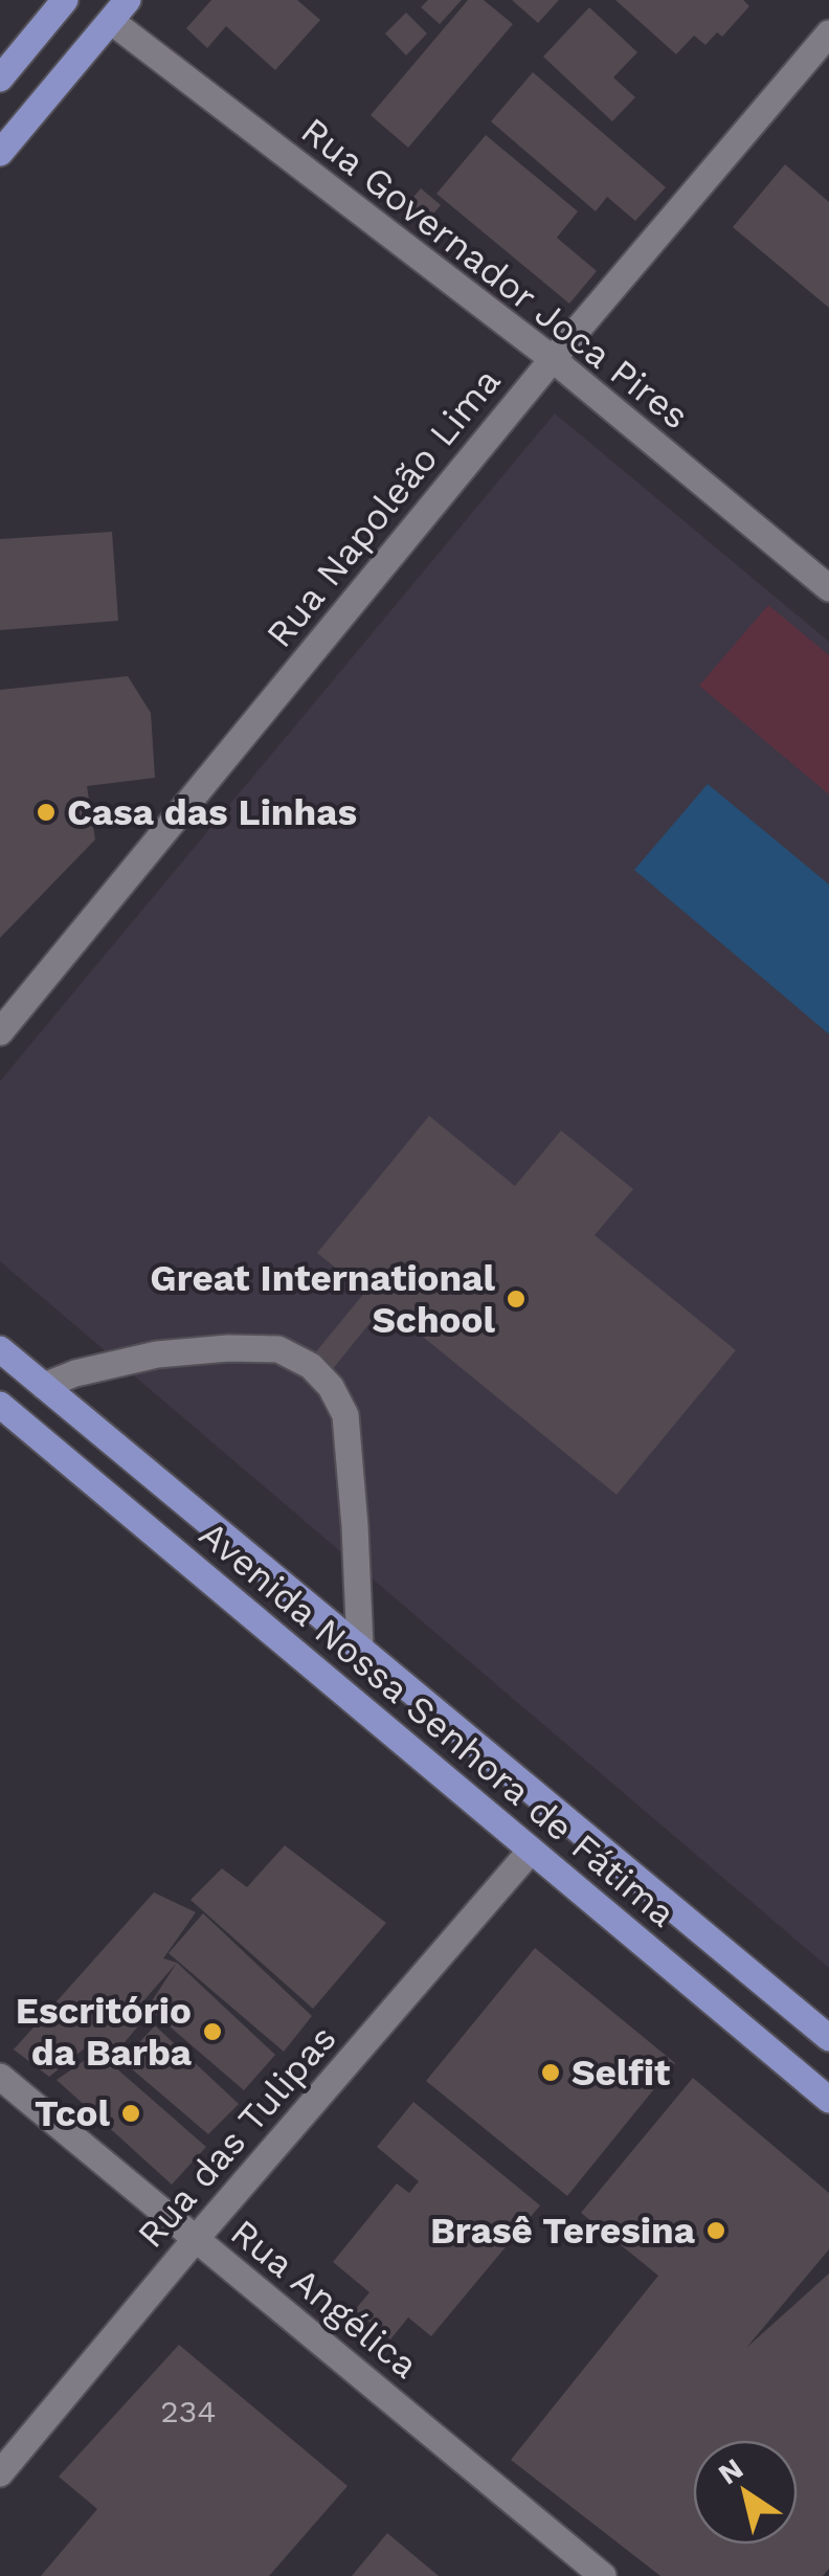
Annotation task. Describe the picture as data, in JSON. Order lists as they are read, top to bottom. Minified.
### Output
{"streets":{"main road":["Avenida Nossa Senhora de Fátima"],"street":["Rua Governador Joca Pires","Rua Napoleão Lima","Rua das Tulipas","Rua Angélica"]},"crossings":[["Rua Governador Joca Pires","Rua Napoleão Lima"],["Avenida Nossa Senhora de Fátima","Rua das Tulipas"],["Rua das Tulipas","Rua Angélica"]],"places":["Casa das Linhas","Great International School","Escritório da Barba","Selfit","Tcol","Brasê Teresina"],"house_numbers":["234"],"north":"top left"}
